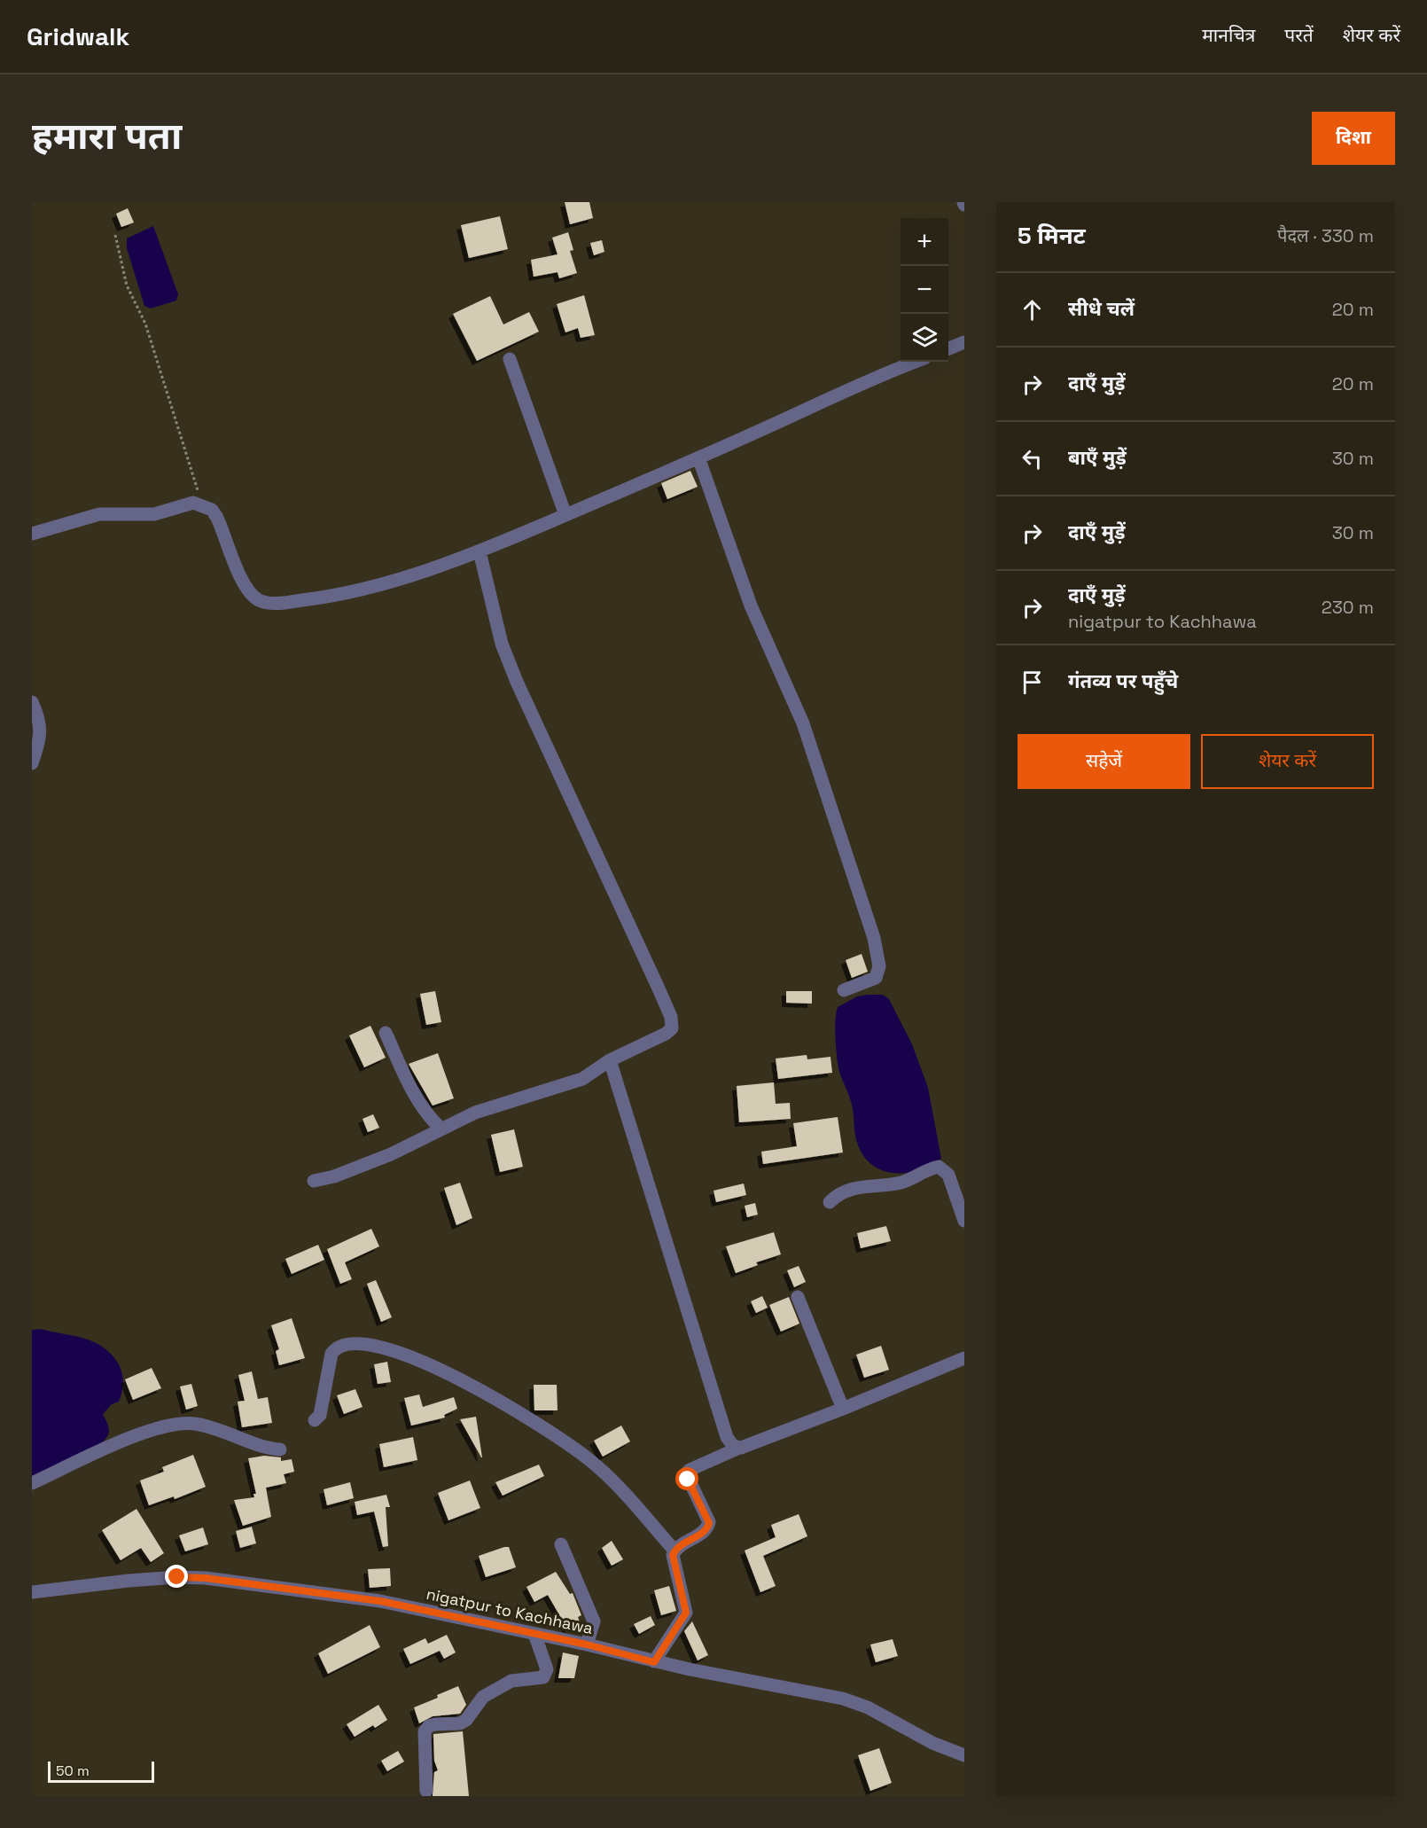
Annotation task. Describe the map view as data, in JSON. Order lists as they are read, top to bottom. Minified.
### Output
{"streets":{"street":["nigatpur to Kachhawa"]},"scale_bar":"50 m","page":{"header":"Gridwalk","nav":["मानचित्र","परतें","शेयर करें"],"buttons":["दिशा",["सहेजें","शेयर करें"]],"title":"हमारा पता","heading":["5 मिनट","पैदल · 330 m"],"map_buttons":["+","−"],"list":[["सीधे चलें","20 m"],["दाएँ मुड़ें","20 m"],["बाएँ मुड़ें","30 m"],["दाएँ मुड़ें","30 m"],["दाएँ मुड़ें","nigatpur to Kachhawa","230 m"],"गंतव्य पर पहुँचे"],"scale":"50 m"}}
